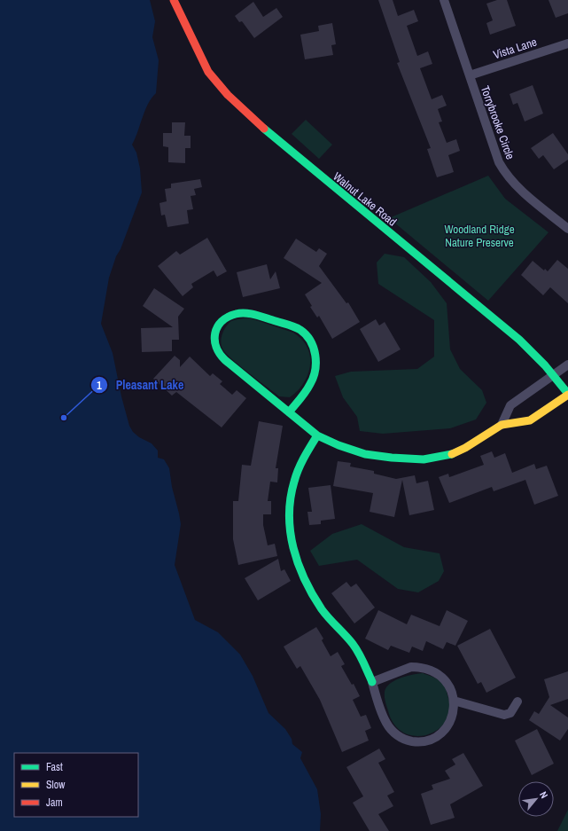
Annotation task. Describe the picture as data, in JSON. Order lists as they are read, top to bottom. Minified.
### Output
{"streets":{"street":["Vista Lane","Torrybrooke Circle","Walnut Lake Road"]},"crossings":[["Vista Lane","Torrybrooke Circle"]],"parks":["Woodland Ridge Nature Preserve"],"places":["Pleasant Lake"],"legend":["Fast","Slow","Jam"],"north":"top right"}
